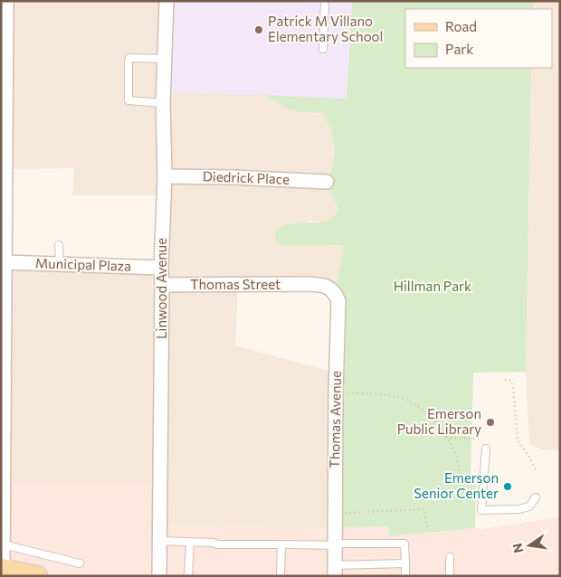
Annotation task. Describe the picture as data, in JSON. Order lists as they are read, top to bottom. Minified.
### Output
{"streets":{"street":["Diedrick Place","Municipal Plaza","Thomas Street","Linwood Avenue","Thomas Avenue"]},"crossings":[["Diedrick Place","Linwood Avenue"],["Municipal Plaza","Linwood Avenue"],["Thomas Street","Linwood Avenue"],["Thomas Street","Thomas Avenue"]],"parks":["Hillman Park"],"places":["Patrick M Villano Elementary School","Emerson Public Library","Emerson Senior Center"],"legend":["Road","Park"],"north":"left"}
